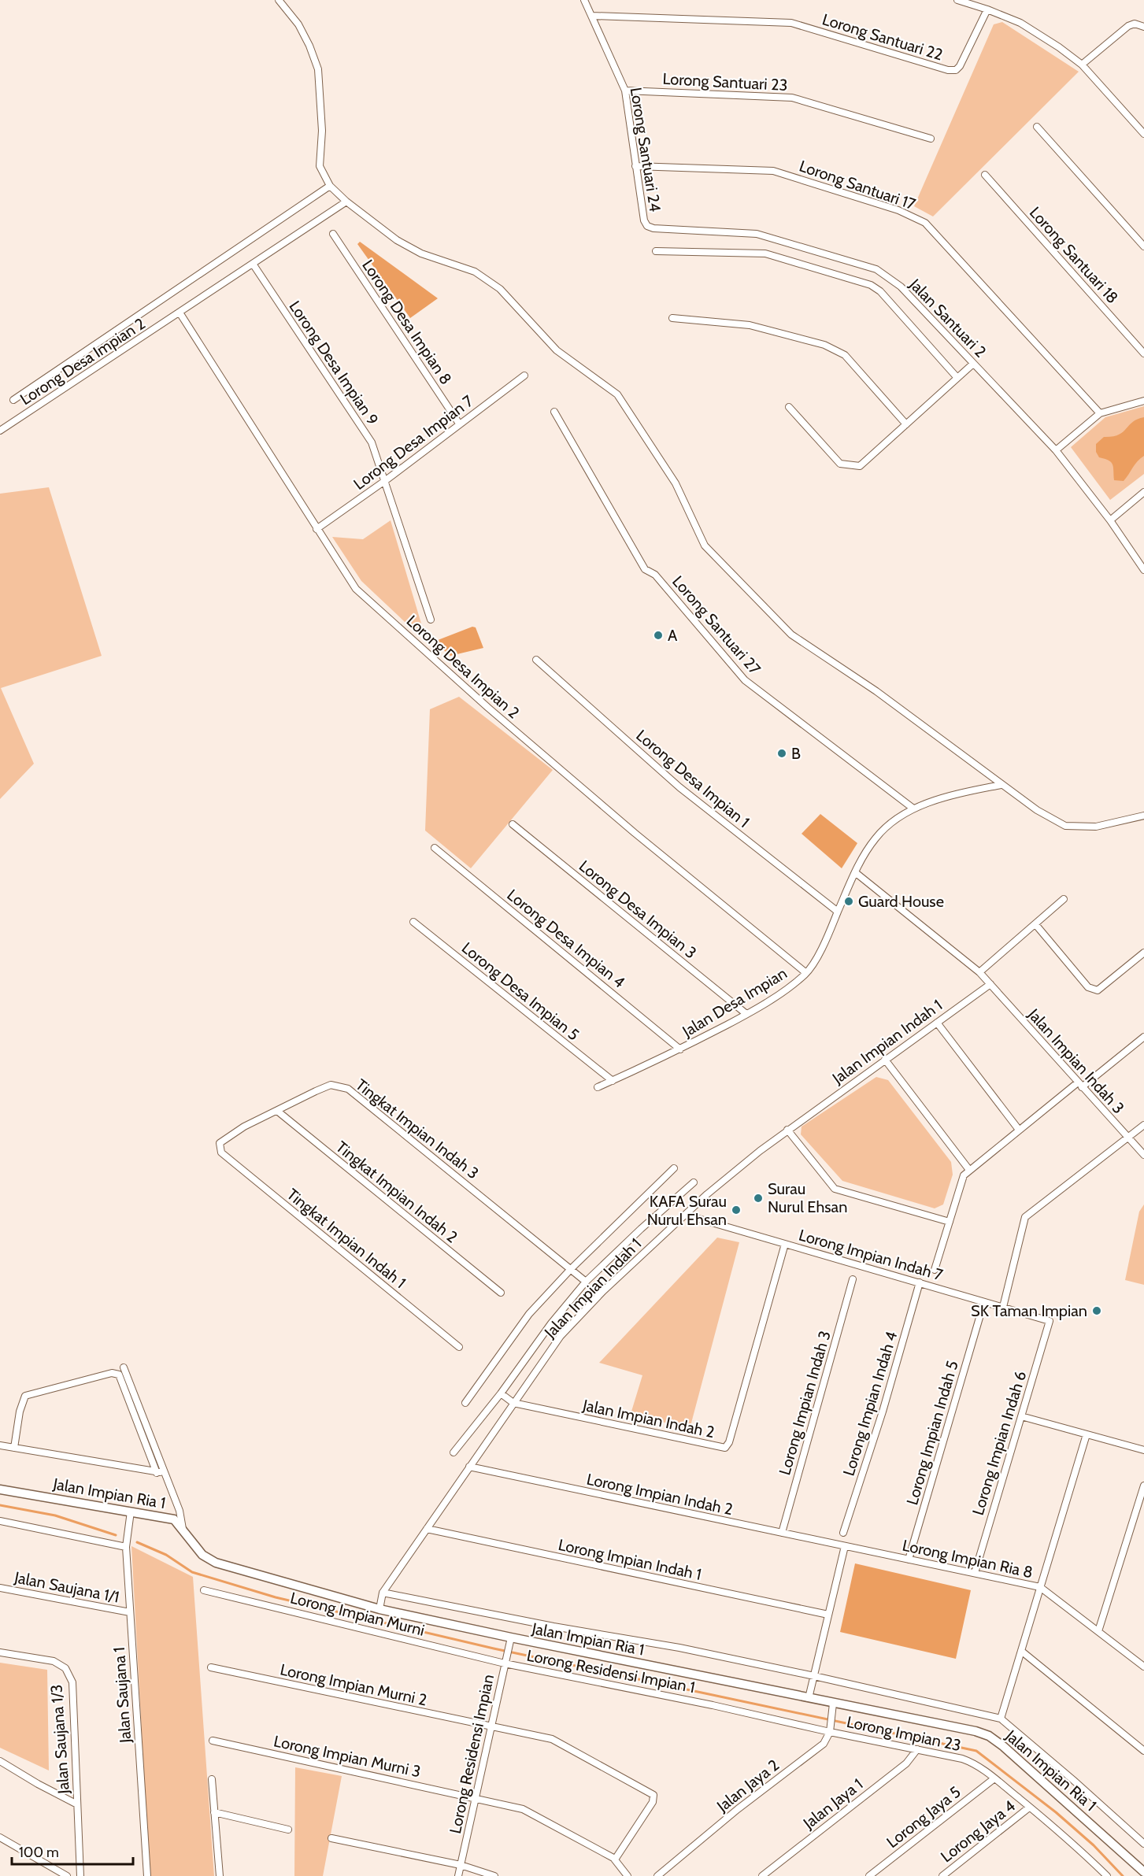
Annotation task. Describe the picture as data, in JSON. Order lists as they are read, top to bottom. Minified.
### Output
{"streets":{"street":["Lorong Santuari 22","Lorong Santuari 23","Lorong Santuari 24","Lorong Santuari 17","Lorong Santuari 18","Jalan Santuari 2","Lorong Desa Impian 8","Lorong Desa Impian 2","Lorong Desa Impian 9","Lorong Desa Impian 7","Lorong Santuari 27","Lorong Desa Impian 1","Lorong Desa Impian 3","Lorong Desa Impian 4","Lorong Desa Impian 5","Jalan Desa Impian","Jalan Impian Indah 1","Jalan Impian Indah 3","Tingkat Impian Indah 3","Tingkat Impian Indah 2","Tingkat Impian Indah 1","Lorong Impian Indah 7","Lorong Impian Indah 3","Lorong Impian Indah 4","Jalan Impian Indah 2","Lorong Impian Indah 5","Lorong Impian Indah 6","Jalan Impian Ria 1","Lorong Impian Indah 2","Lorong Impian Ria 8","Lorong Impian Indah 1","Jalan Saujana 1/1","Lorong Impian Murni","Lorong Residensi Impian 1","Lorong Impian Murni 2","Jalan Saujana 1","Lorong Impian 23","Jalan Saujana 1/3","Lorong Residensi Impian","Lorong Impian Murni 3","Jalan Jaya 2","Jalan Jaya 1","Lorong Jaya 5","Lorong Jaya 4"]},"crossings":[["Lorong Santuari 22","Lorong Santuari 24"],["Lorong Santuari 23","Lorong Santuari 24"],["Lorong Santuari 24","Lorong Santuari 17"],["Lorong Santuari 24","Jalan Santuari 2"],["Lorong Desa Impian 8","Lorong Desa Impian 7"],["Lorong Desa Impian 2","Lorong Desa Impian 9"],["Lorong Desa Impian 2","Lorong Desa Impian 7"],["Lorong Desa Impian 2","Jalan Desa Impian"],["Lorong Desa Impian 9","Lorong Desa Impian 7"],["Lorong Santuari 27","Jalan Desa Impian"],["Lorong Desa Impian 1","Jalan Desa Impian"],["Lorong Desa Impian 3","Jalan Desa Impian"],["Lorong Desa Impian 4","Jalan Desa Impian"],["Lorong Desa Impian 5","Jalan Desa Impian"],["Jalan Desa Impian","Jalan Impian Indah 3"],["Jalan Impian Indah 1","Jalan Impian Indah 3"],["Jalan Impian Indah 1","Tingkat Impian Indah 3"],["Jalan Impian Indah 1","Lorong Impian Indah 7"],["Jalan Impian Indah 1","Jalan Impian Indah 2"],["Jalan Impian Indah 1","Jalan Impian Ria 1"],["Jalan Impian Indah 1","Lorong Impian Indah 2"],["Jalan Impian Indah 1","Lorong Impian Indah 1"],["Tingkat Impian Indah 3","Tingkat Impian Indah 2"],["Tingkat Impian Indah 3","Tingkat Impian Indah 1"],["Lorong Impian Indah 7","Lorong Impian Indah 4"],["Lorong Impian Indah 7","Jalan Impian Indah 2"],["Lorong Impian Indah 7","Lorong Impian Indah 6"],["Lorong Impian Indah 3","Lorong Impian Indah 2"],["Lorong Impian Indah 5","Lorong Impian Ria 8"],["Lorong Impian Indah 6","Lorong Impian Ria 8"],["Jalan Impian Ria 1","Jalan Saujana 1"],["Jalan Impian Ria 1","Lorong Residensi Impian"],["Lorong Impian Indah 2","Lorong Impian Ria 8"],["Jalan Saujana 1/1","Jalan Saujana 1"],["Lorong Impian Murni","Lorong Residensi Impian 1"],["Lorong Impian Murni","Lorong Residensi Impian"],["Lorong Residensi Impian 1","Lorong Impian 23"],["Lorong Residensi Impian 1","Lorong Residensi Impian"],["Lorong Impian Murni 2","Lorong Residensi Impian"],["Lorong Impian Murni 2","Lorong Impian Murni 3"],["Lorong Impian 23","Jalan Jaya 2"],["Lorong Impian 23","Jalan Jaya 1"],["Lorong Impian 23","Lorong Jaya 5"],["Lorong Impian 23","Lorong Jaya 4"],["Lorong Residensi Impian","Lorong Impian Murni 3"]],"places":["A","B","Guard House","Surau Nurul Ehsan","KAFA Surau Nurul Ehsan","SK Taman Impian"],"scale_bar":"100 m"}
